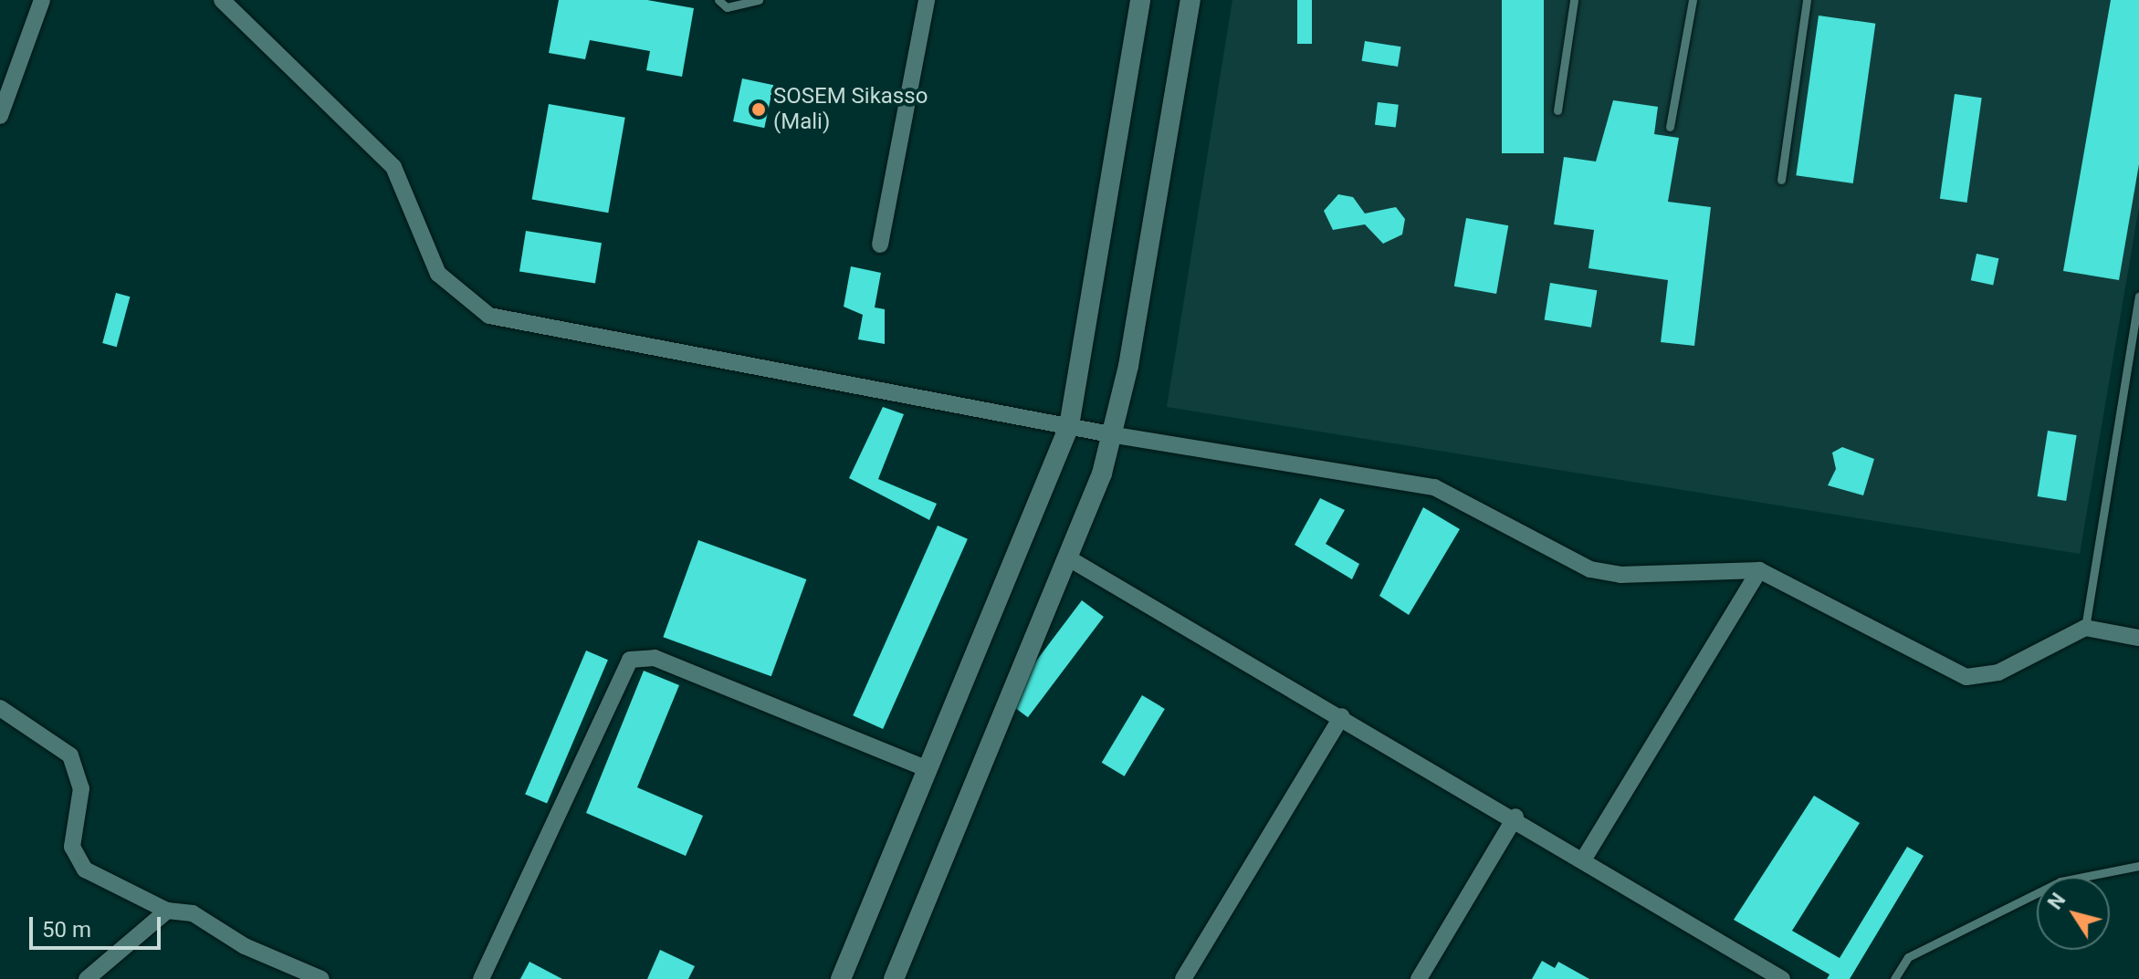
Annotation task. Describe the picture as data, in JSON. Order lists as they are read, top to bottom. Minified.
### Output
{"places":["SOSEM Sikasso (Mali)"],"scale_bar":"50 m","north":"top left"}
